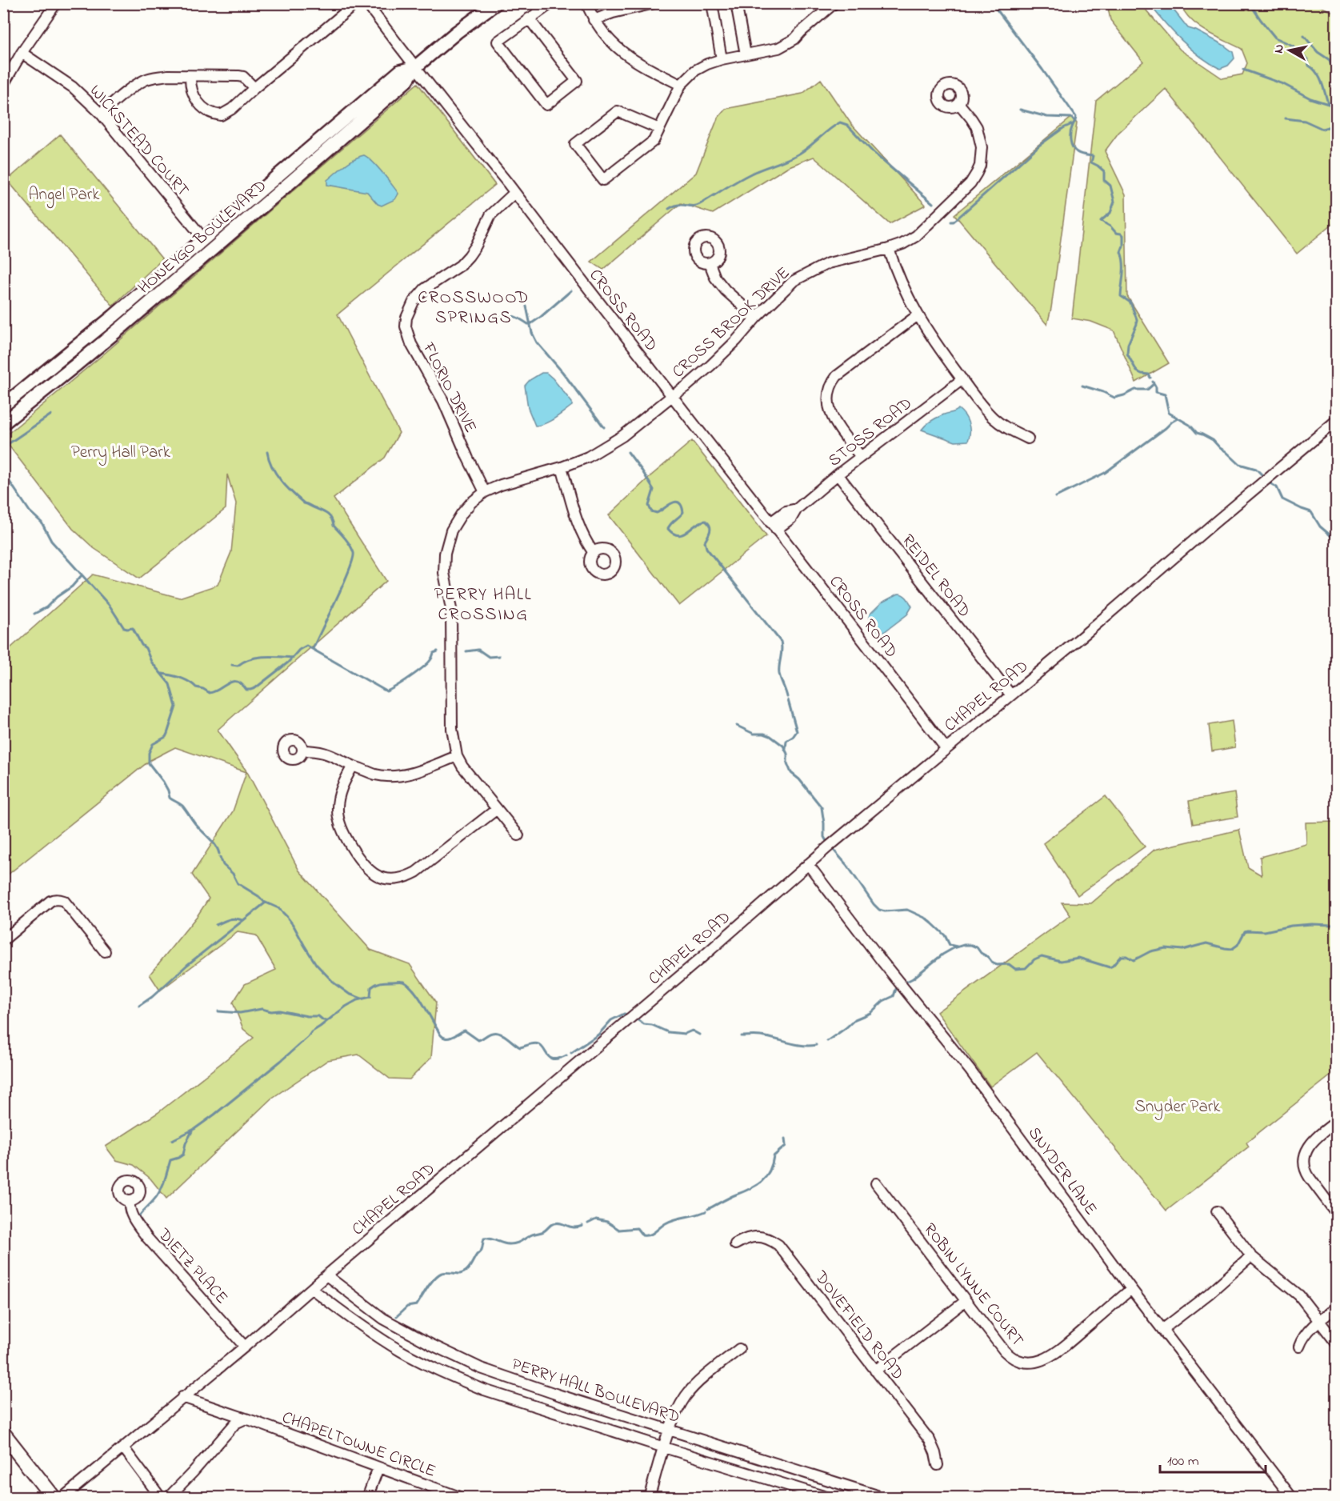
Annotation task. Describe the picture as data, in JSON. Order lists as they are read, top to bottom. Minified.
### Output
{"streets":{"main road":["HONEYGO BOULEVARD"],"street":["WICKSTEAD COURT","CROSS ROAD","CROSS BROOK DRIVE","FLORIO DRIVE","STOSS ROAD","REIDEL ROAD","CHAPEL ROAD","SNYDER LANE","DIETZ PLACE","ROBIN LYNNE COURT","DOVEFIELD ROAD","PERRY HALL BOULEVARD","CHAPELTOWNE CIRCLE"]},"crossings":[["WICKSTEAD COURT","HONEYGO BOULEVARD"],["HONEYGO BOULEVARD","CROSS ROAD"],["CROSS ROAD","CROSS BROOK DRIVE"],["CROSS ROAD","FLORIO DRIVE"],["CROSS ROAD","STOSS ROAD"],["CROSS ROAD","CHAPEL ROAD"],["CROSS BROOK DRIVE","FLORIO DRIVE"],["STOSS ROAD","REIDEL ROAD"],["REIDEL ROAD","CHAPEL ROAD"],["CHAPEL ROAD","SNYDER LANE"],["CHAPEL ROAD","DIETZ PLACE"],["CHAPEL ROAD","PERRY HALL BOULEVARD"],["CHAPEL ROAD","CHAPELTOWNE CIRCLE"],["SNYDER LANE","ROBIN LYNNE COURT"]],"districts":["CROSSWOOD SPRINGS","PERRY HALL CROSSING"],"parks":["Angel Park","Perry Hall Park","Snyder Park"],"scale_bar":"100 m","north":"left"}
